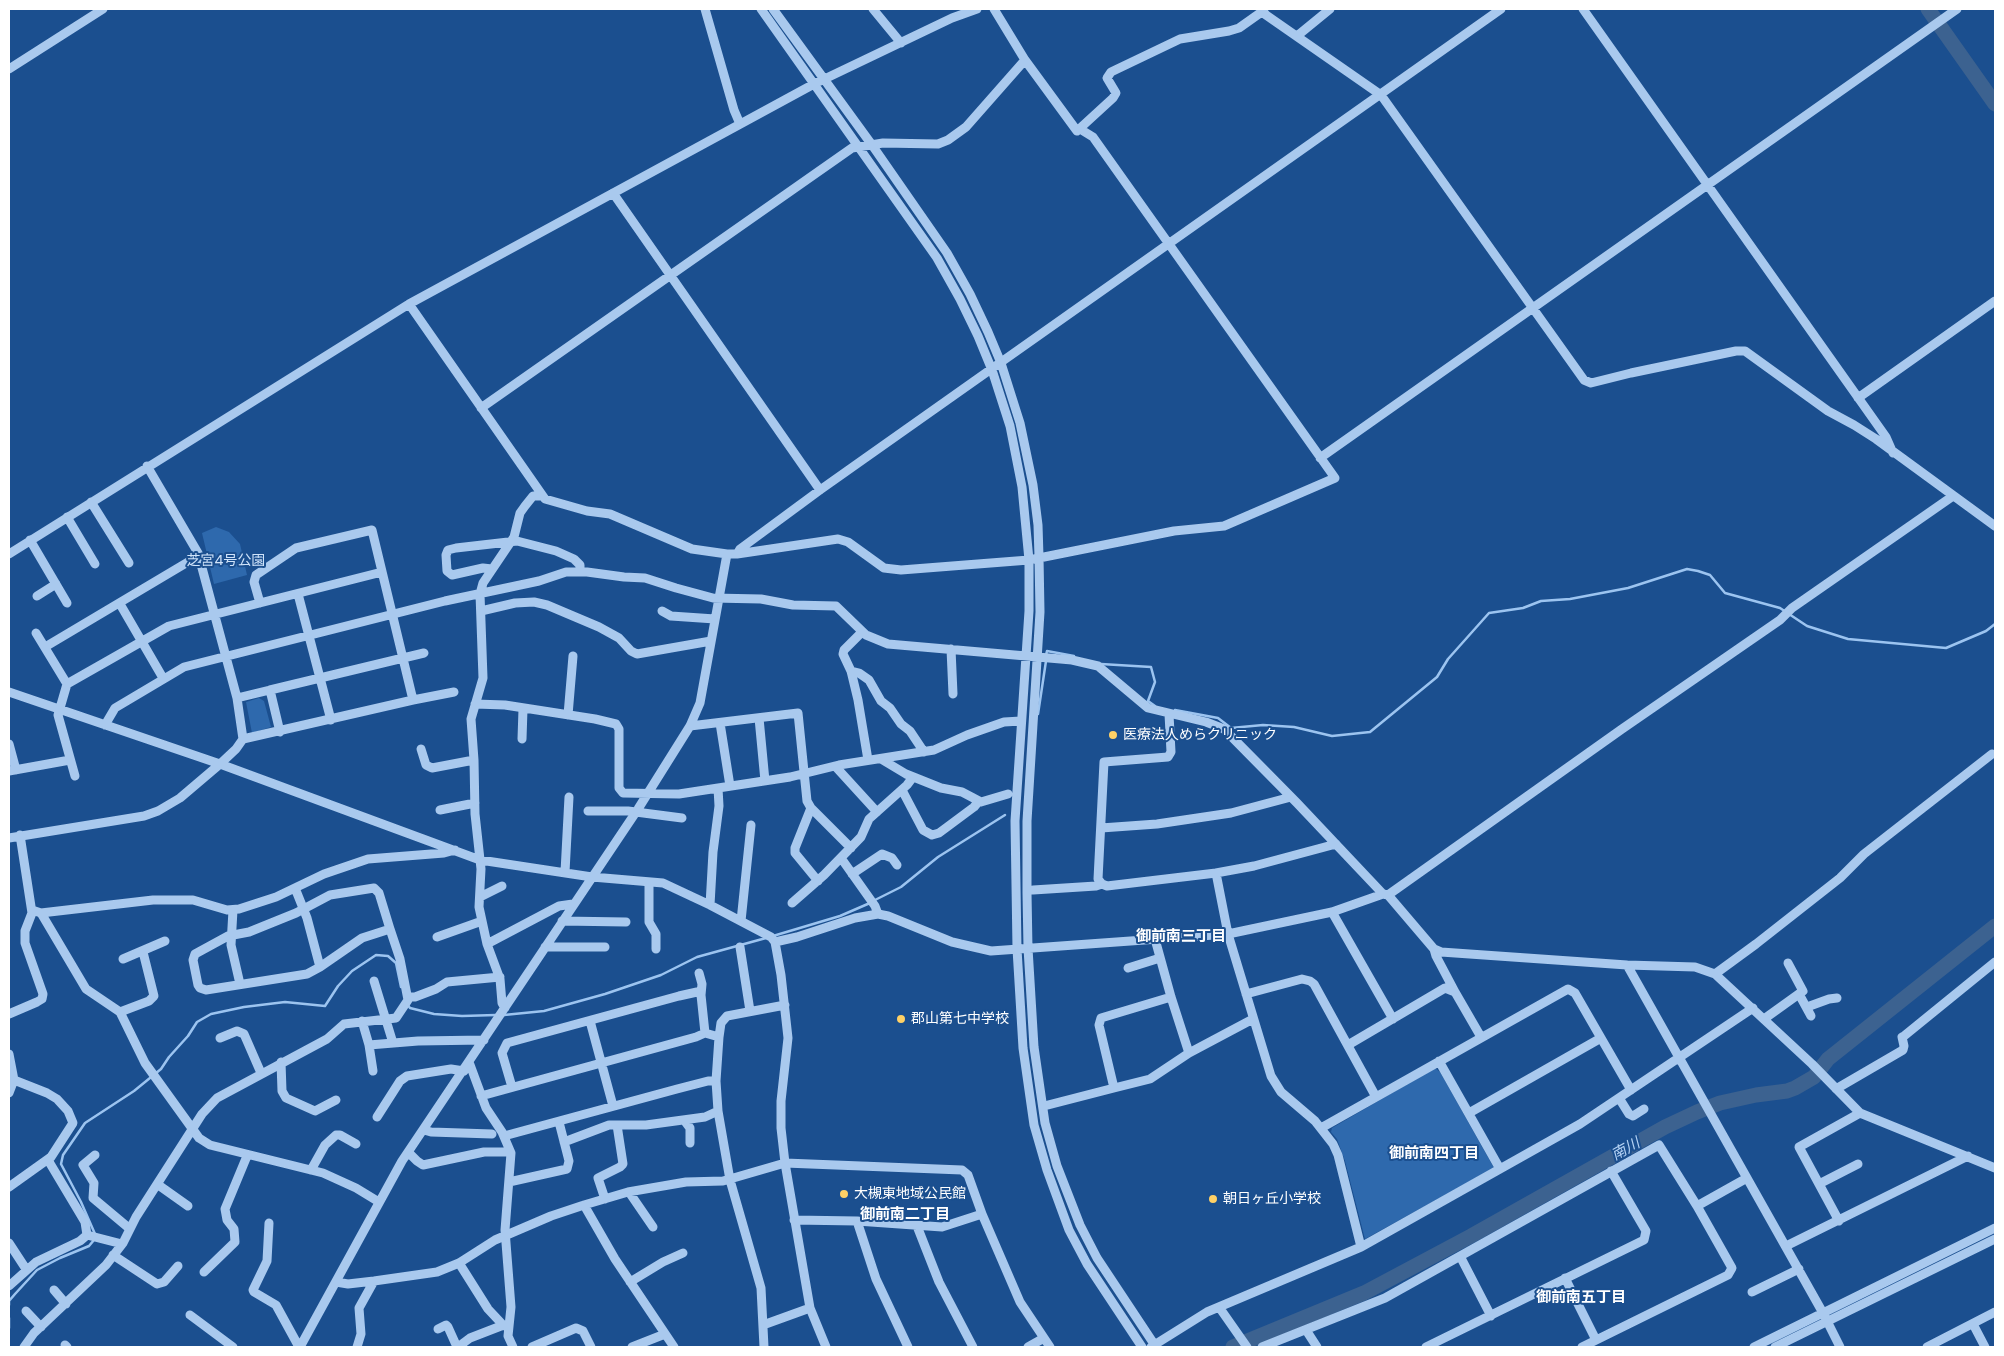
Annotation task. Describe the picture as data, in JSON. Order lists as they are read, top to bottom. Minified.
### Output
{"districts":["御前南三丁目","御前南四丁目","御前南二丁目","御前南五丁目"],"water":["南川"],"parks":["芝宮4号公園"],"places":["医療法人めらクリニック","郡山第七中学校","大槻東地域公民館","朝日ヶ丘小学校"]}
